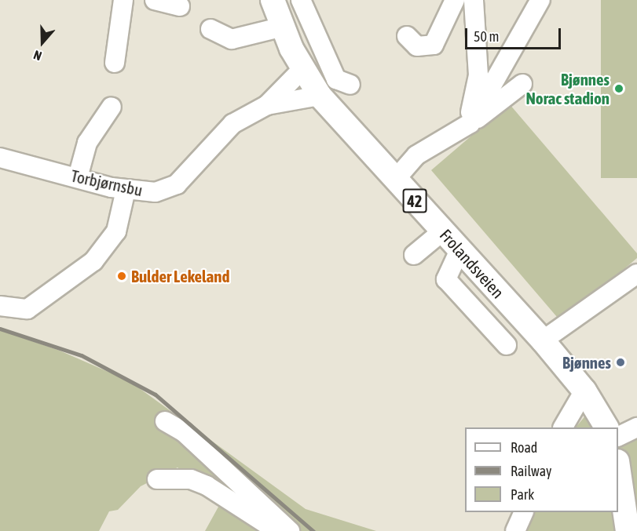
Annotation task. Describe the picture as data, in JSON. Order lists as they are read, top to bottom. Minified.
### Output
{"streets":{"main road":["42","Frolandsveien"],"street":["Torbjørnsbu"]},"crossings":[["Torbjørnsbu","42"],["Torbjørnsbu","Frolandsveien"],["42","Frolandsveien"]],"places":["Bjønnes Norac stadion","Bulder Lekeland","Bjønnes"],"legend":["Road","Railway","Park"],"scale_bar":"50 m","north":"bottom"}
